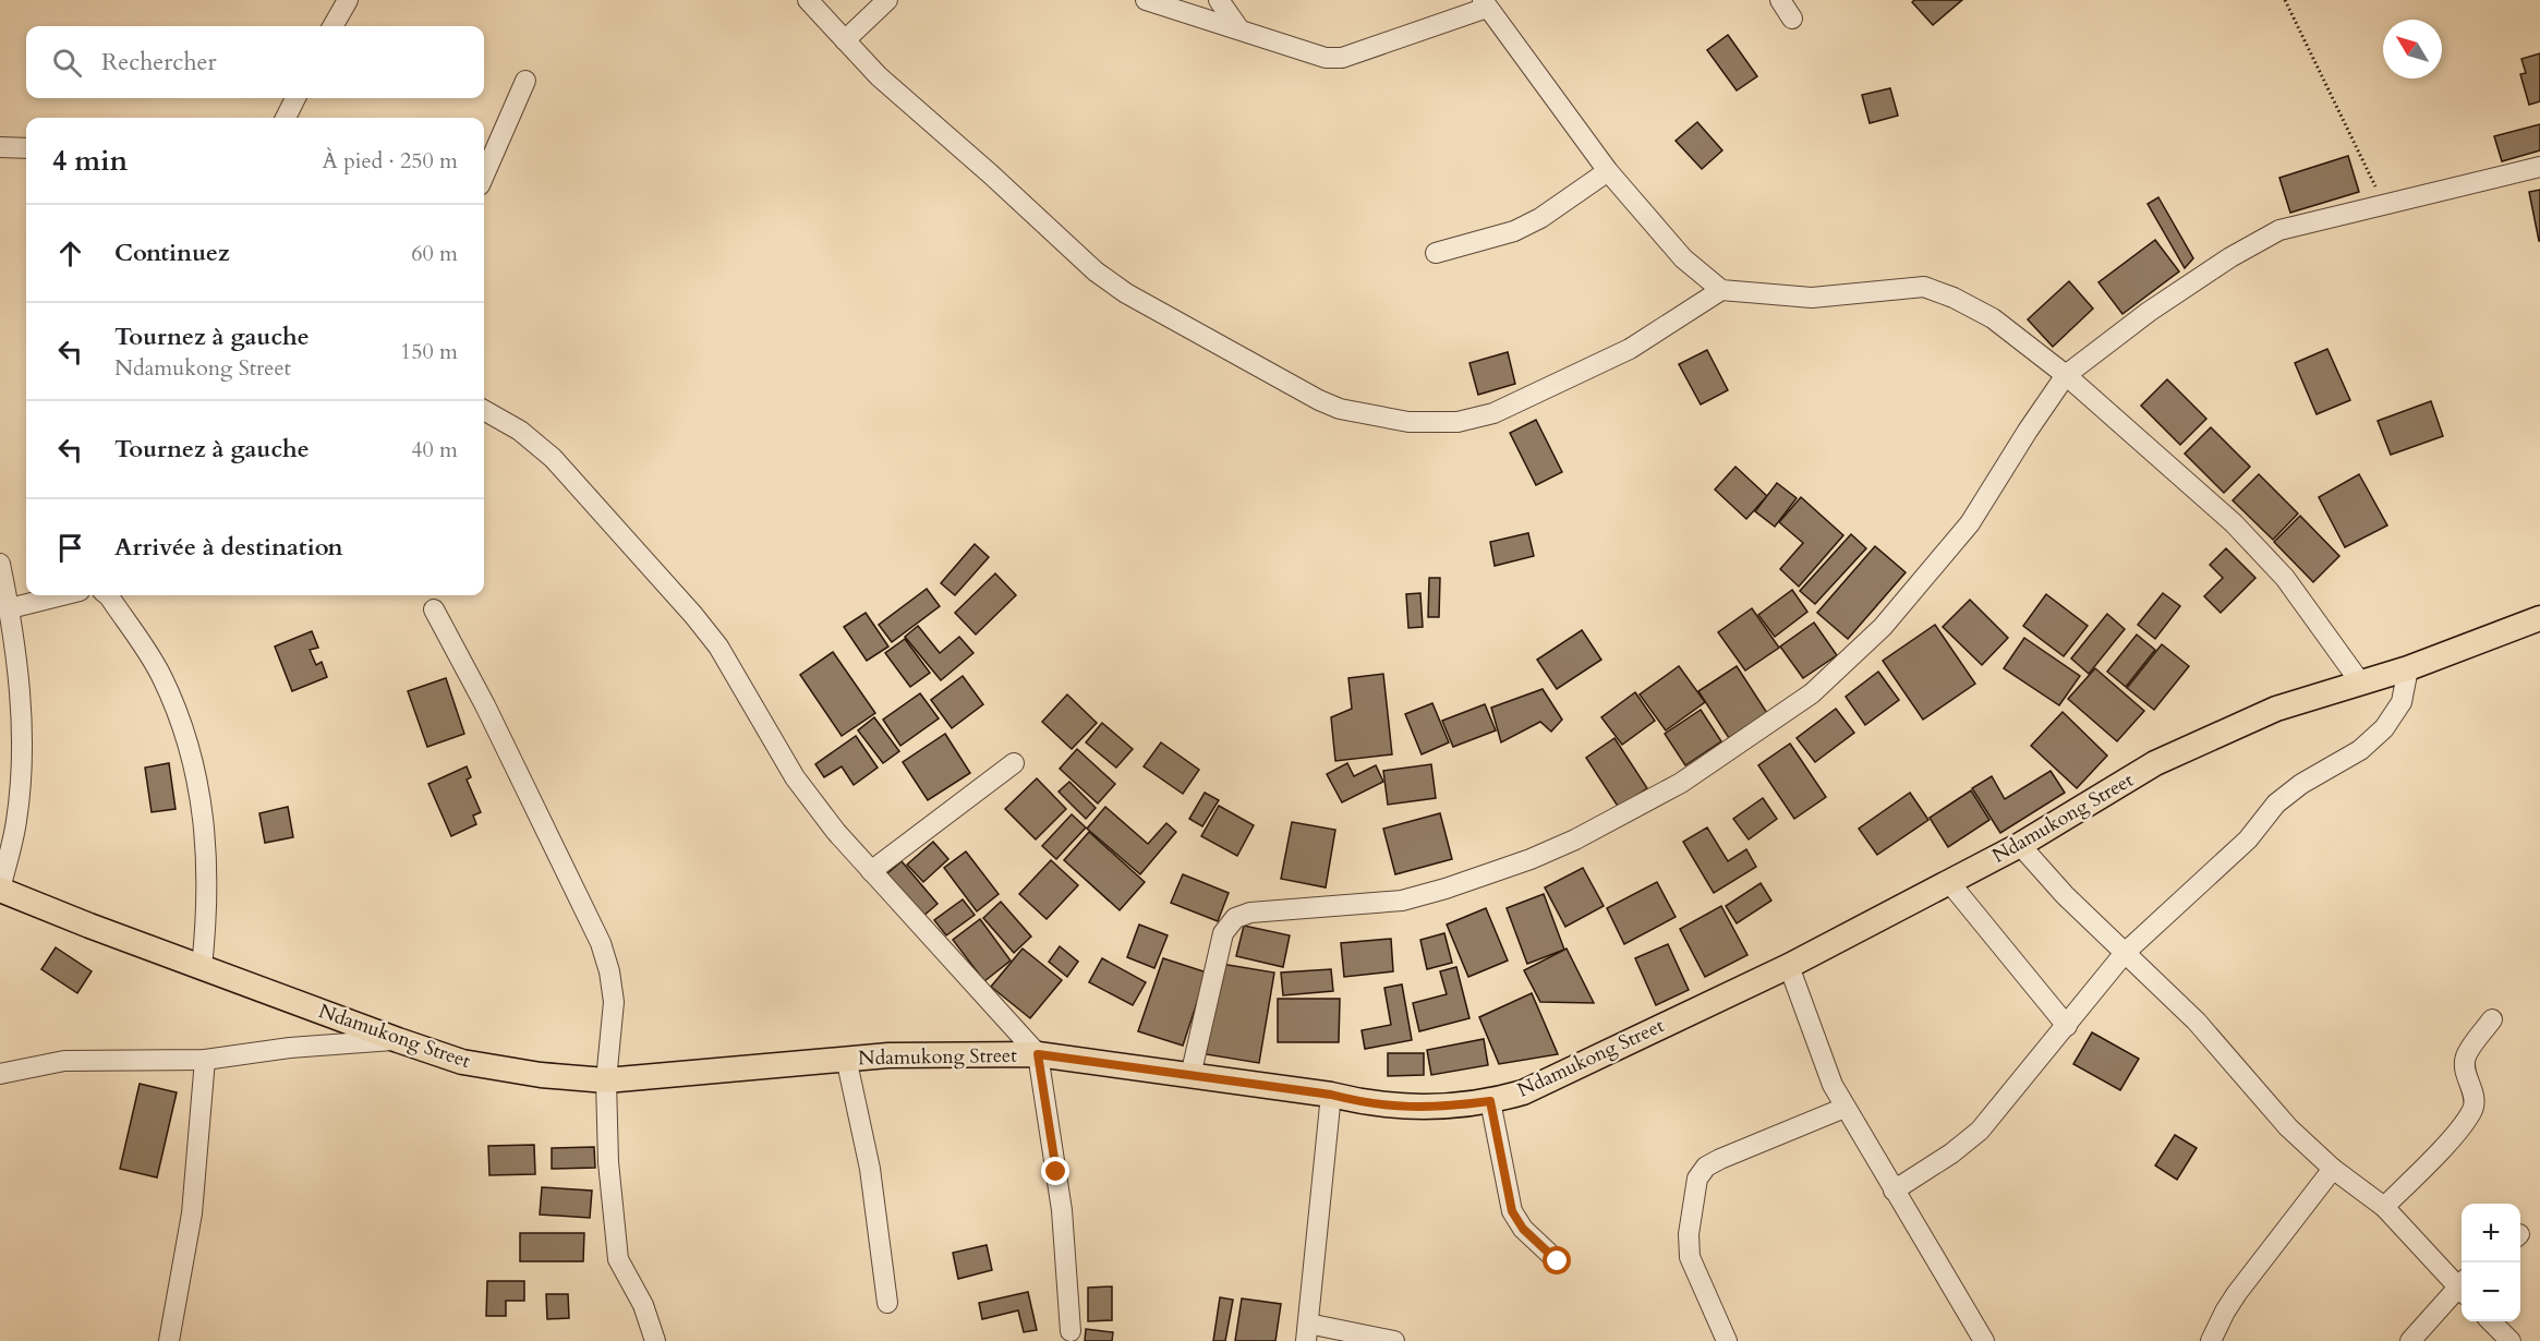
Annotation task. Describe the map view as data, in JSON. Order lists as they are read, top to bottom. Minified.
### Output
{"streets":{"main road":["Ndamukong Street"]},"north":"top left","page":{"search":"Rechercher","heading":["4 min","À pied · 250 m"],"list":[["Continuez","60 m"],["Tournez à gauche","Ndamukong Street","150 m"],["Tournez à gauche","40 m"],"Arrivée à destination"],"map_buttons":["+","−"]}}
